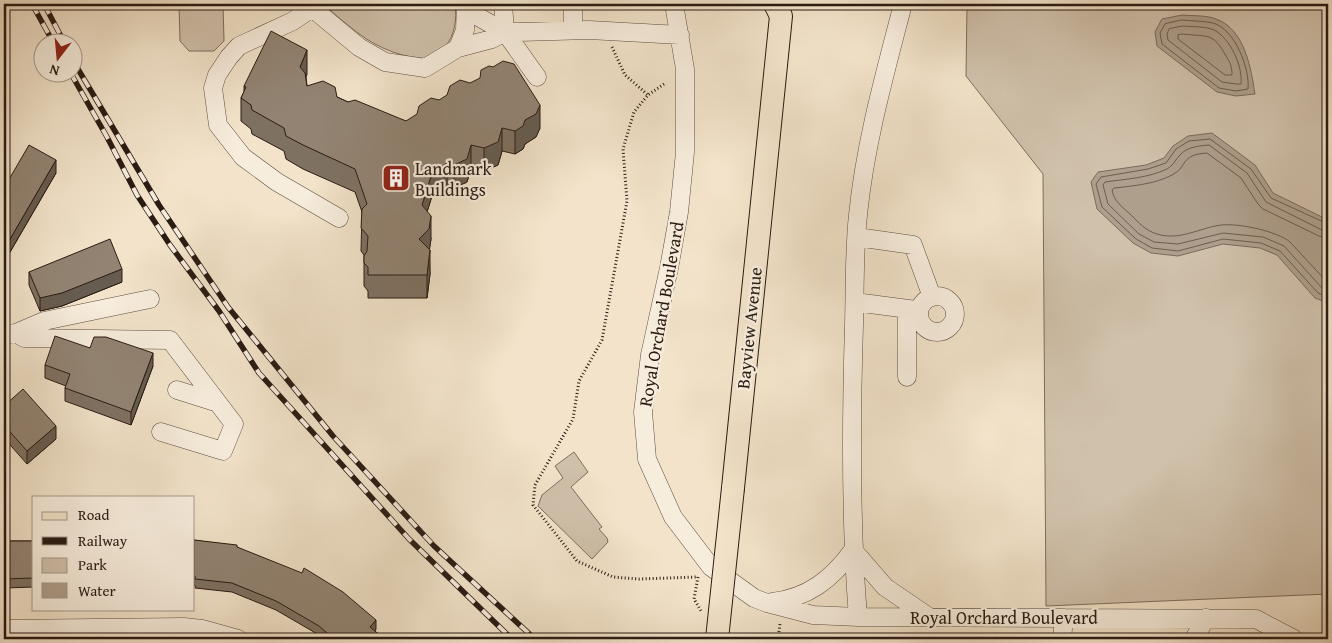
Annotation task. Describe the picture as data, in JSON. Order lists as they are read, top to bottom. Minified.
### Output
{"streets":{"main road":["Bayview Avenue"],"street":["Royal Orchard Boulevard"]},"places":{"building":["Landmark Buildings"]},"legend":["Road","Railway","Park","Water"],"north":"bottom"}
